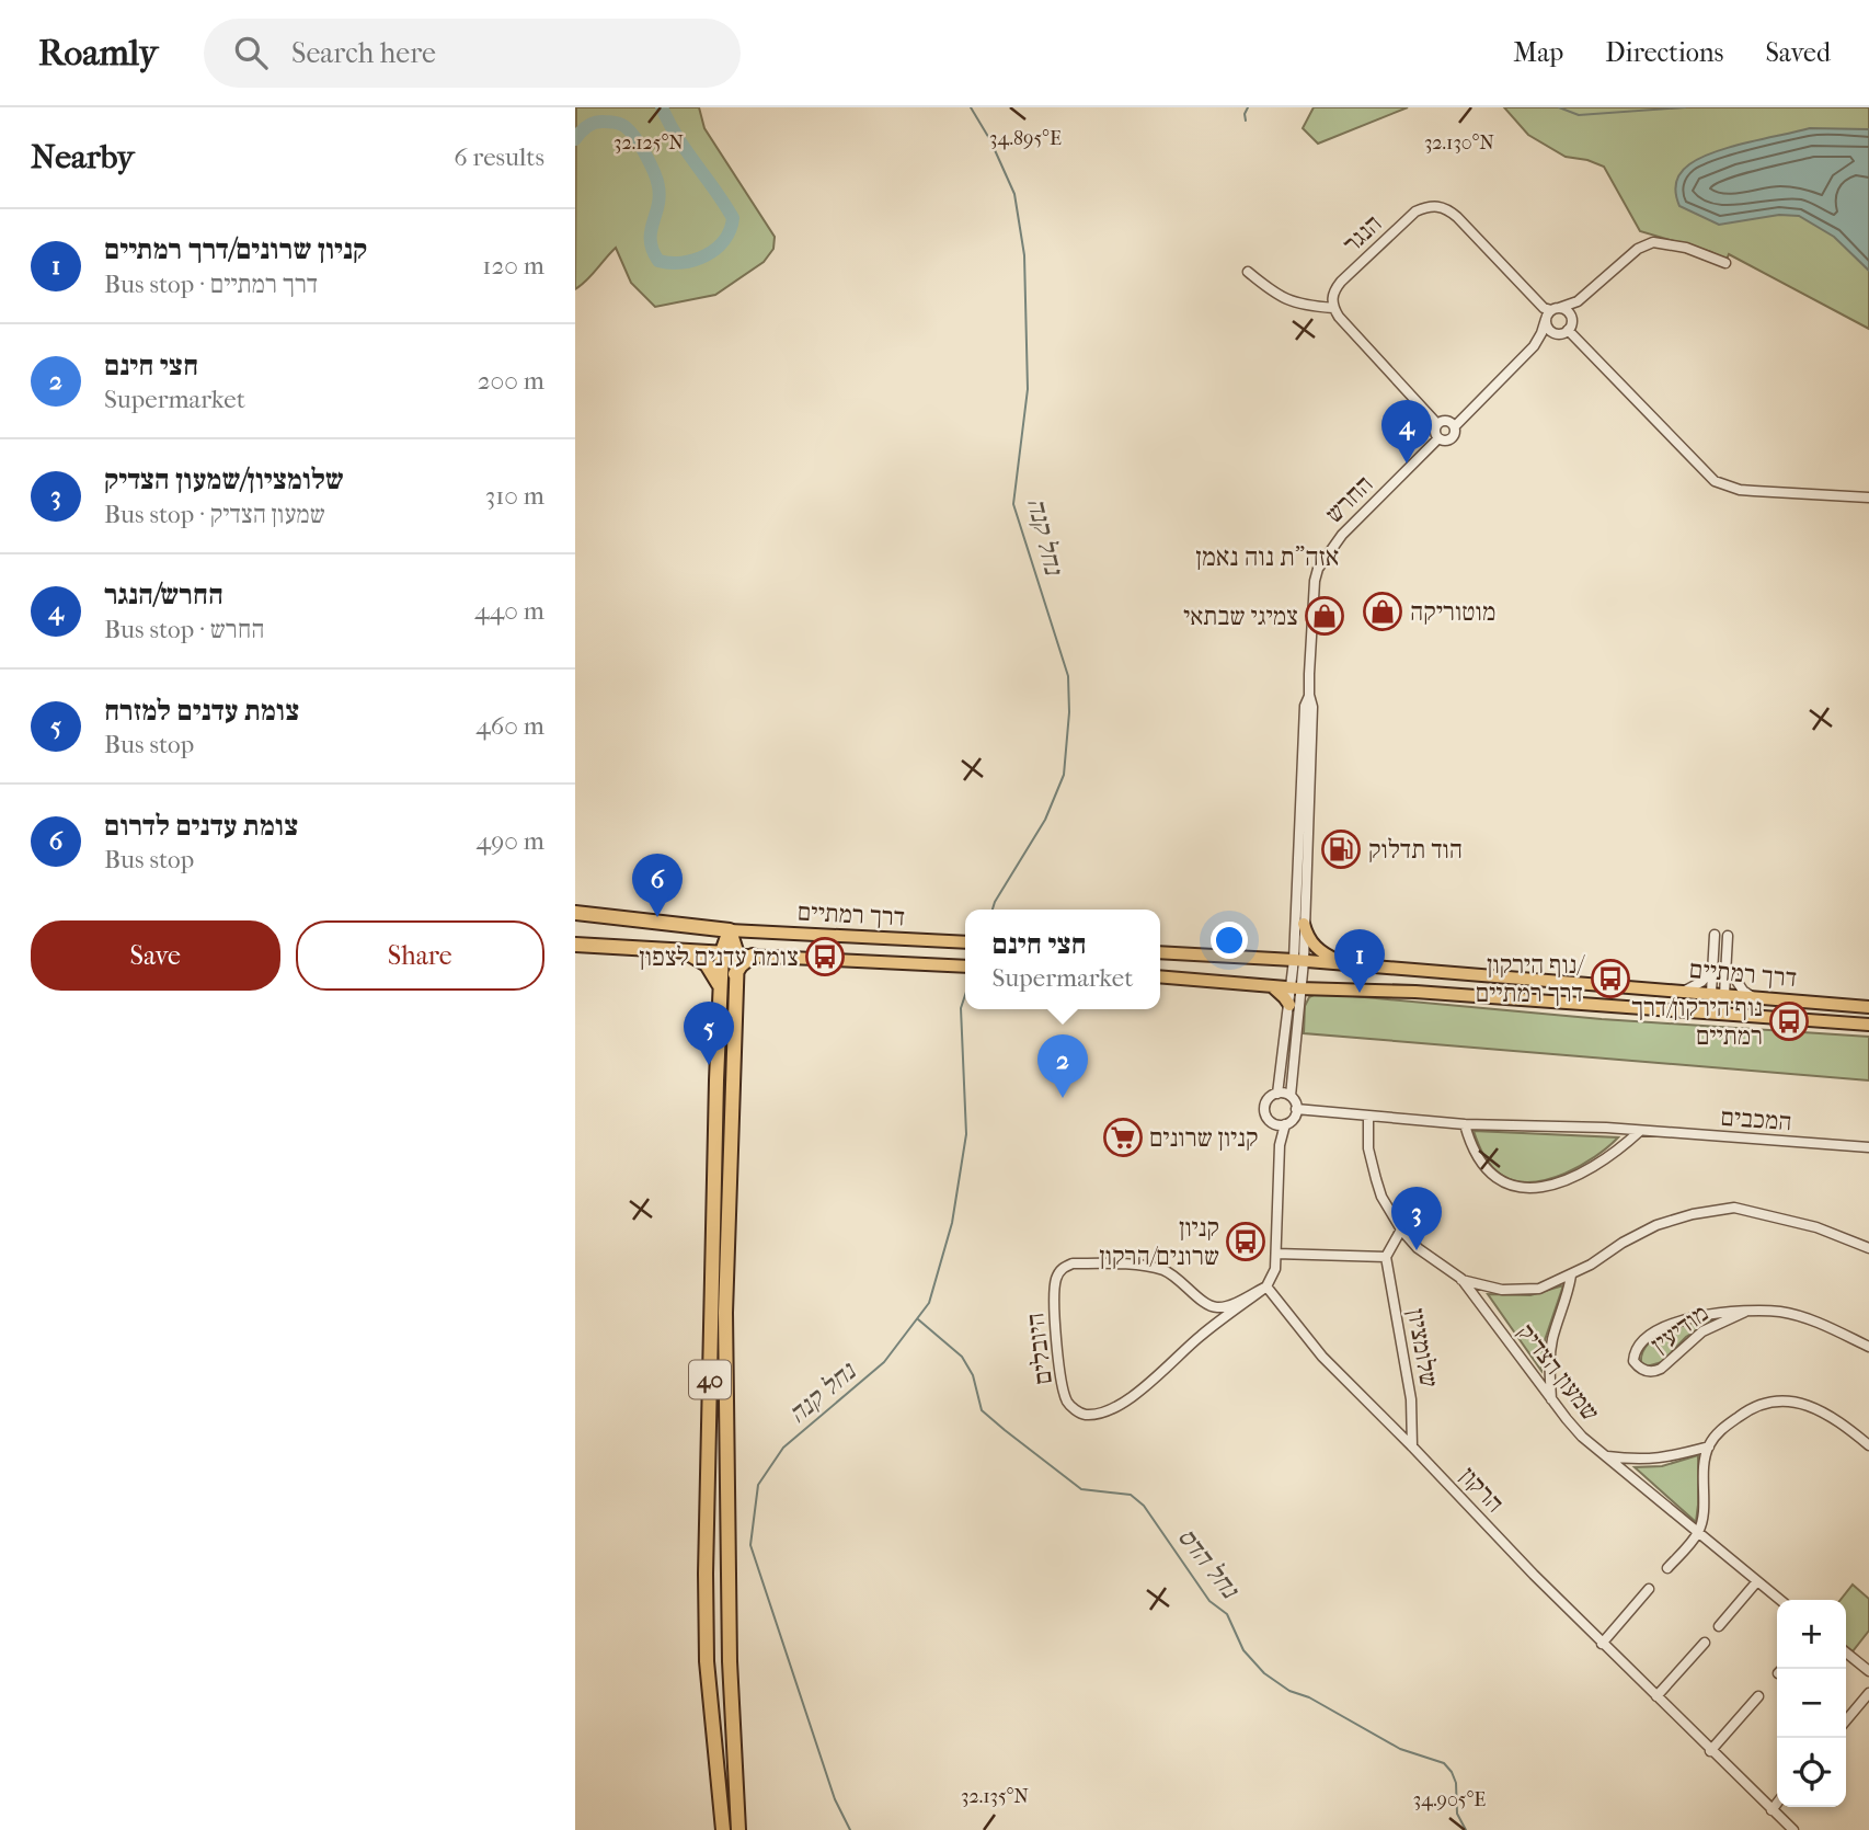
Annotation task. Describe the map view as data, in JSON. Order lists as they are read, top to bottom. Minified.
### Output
{"streets":{"highway":["40"],"main road":["דרך רמתיים"],"street":["הנגר","החרש","המכבים","מודיעין","שלומציון","היובלים","שמעון הצדיק","הרקון"]},"crossings":[["החרש","דרך רמתיים"],["דרך רמתיים","40"],["המכבים","שמעון הצדיק"],["שלומציון","הרקון"],["היובלים","הרקון"]],"districts":["אזה\"ת נוה נאמן"],"water":["נחל קנה","נחל הדס"],"places":{"shop":["מוטוריקה","צמיגי שבתאי"],"fuel station":["הוד תדלוק"],"bus stop":["צומת עדנים לצפון","נוף הירקון/ דרך רמתיים","נוף הירקון/דרך רמתיים","קניון שרונים/הרקון"],"supermarket":["קניון שרונים"]},"page":{"header":"Roamly","search":"Search here","nav":["Map","Directions","Saved"],"heading":["Nearby","6 results"],"list":[{"mark":"1","name":"קניון שרונים/דרך רמתיים","note":"Bus stop · דרך רמתיים","value":"120 m"},{"mark":"2","name":"חצי חינם","note":"Supermarket","value":"200 m"},{"mark":"3","name":"שלומציון/שמעון הצדיק","note":"Bus stop · שמעון הצדיק","value":"310 m"},{"mark":"4","name":"החרש/הנגר","note":"Bus stop · החרש","value":"440 m"},{"mark":"5","name":"צומת עדנים למזרח","note":"Bus stop","value":"460 m"},{"mark":"6","name":"צומת עדנים לדרום","note":"Bus stop","value":"490 m"}],"pins":["4","6","1","5","2","3"],"buttons":["Save","Share"],"popup":["חצי חינם","Supermarket"],"map_buttons":["+","−"]},"coordinates":["34.895°E","32.125°N","32.130°N","32.135°N","34.905°E"]}
